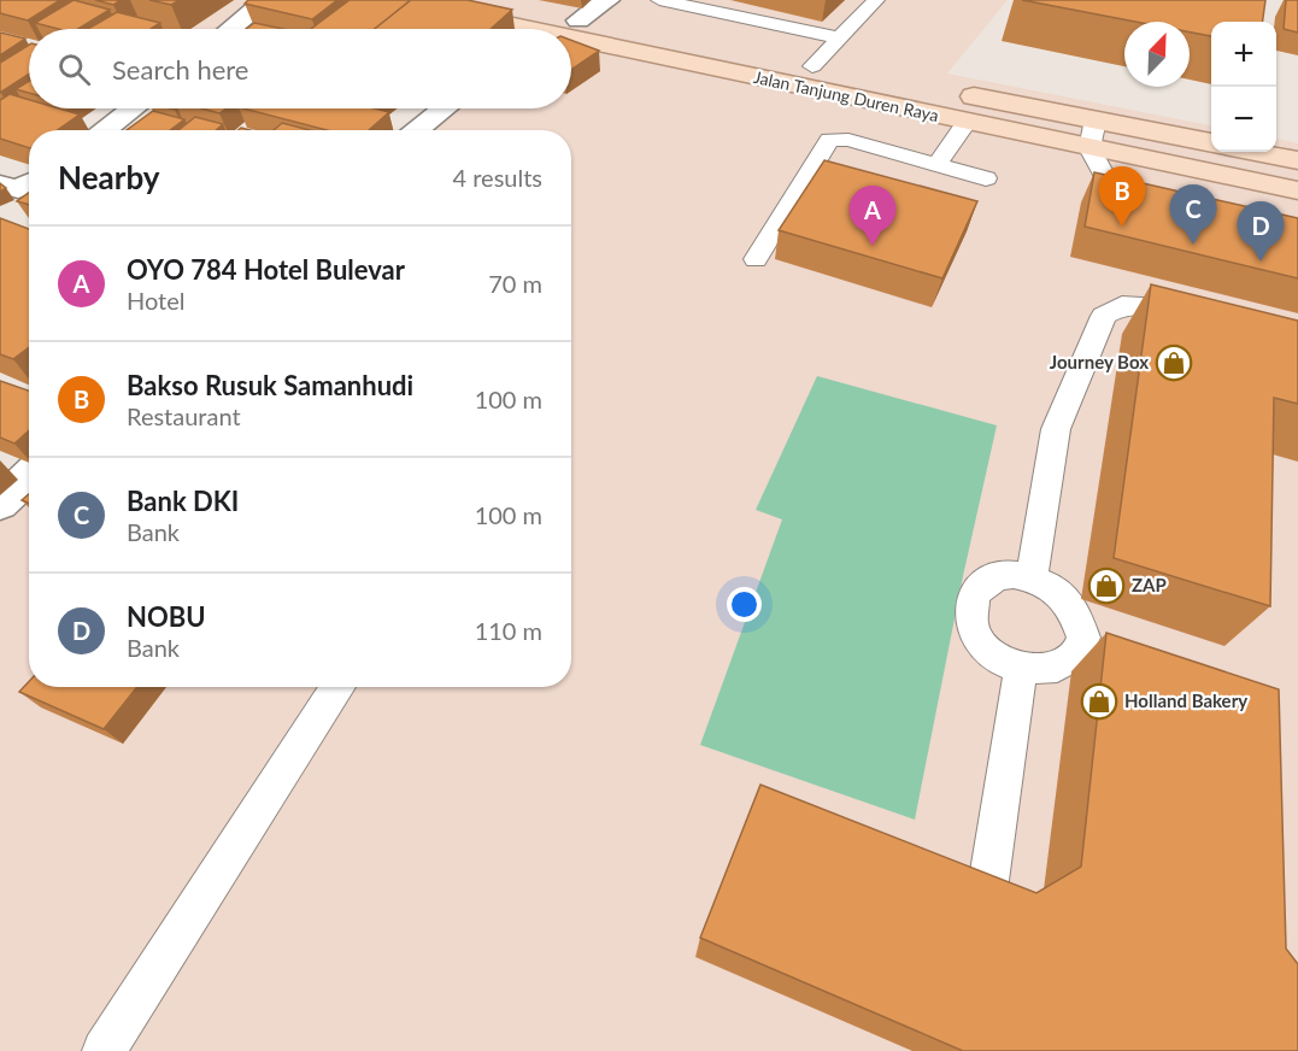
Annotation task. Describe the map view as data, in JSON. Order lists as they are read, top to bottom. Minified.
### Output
{"streets":{"main road":["Jalan Tanjung Duren Raya"]},"places":{"shop":["Journey Box","ZAP","Holland Bakery"]},"north":"top right","page":{"map_buttons":["+","−"],"search":"Search here","heading":["Nearby","4 results"],"pins":["B","C","A","D"],"list":[{"mark":"A","name":"OYO 784 Hotel Bulevar","note":"Hotel","value":"70 m"},{"mark":"B","name":"Bakso Rusuk Samanhudi","note":"Restaurant","value":"100 m"},{"mark":"C","name":"Bank DKI","note":"Bank","value":"100 m"},{"mark":"D","name":"NOBU","note":"Bank","value":"110 m"}]}}
